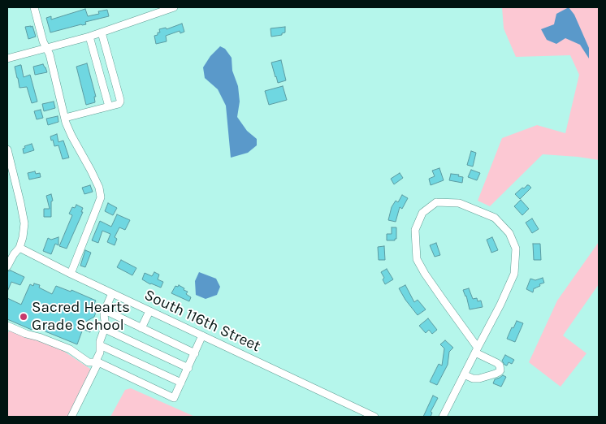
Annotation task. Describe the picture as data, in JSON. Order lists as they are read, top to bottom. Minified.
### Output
{"streets":{"street":["South 116th Street"]},"places":["Sacred Hearts Grade School"]}
